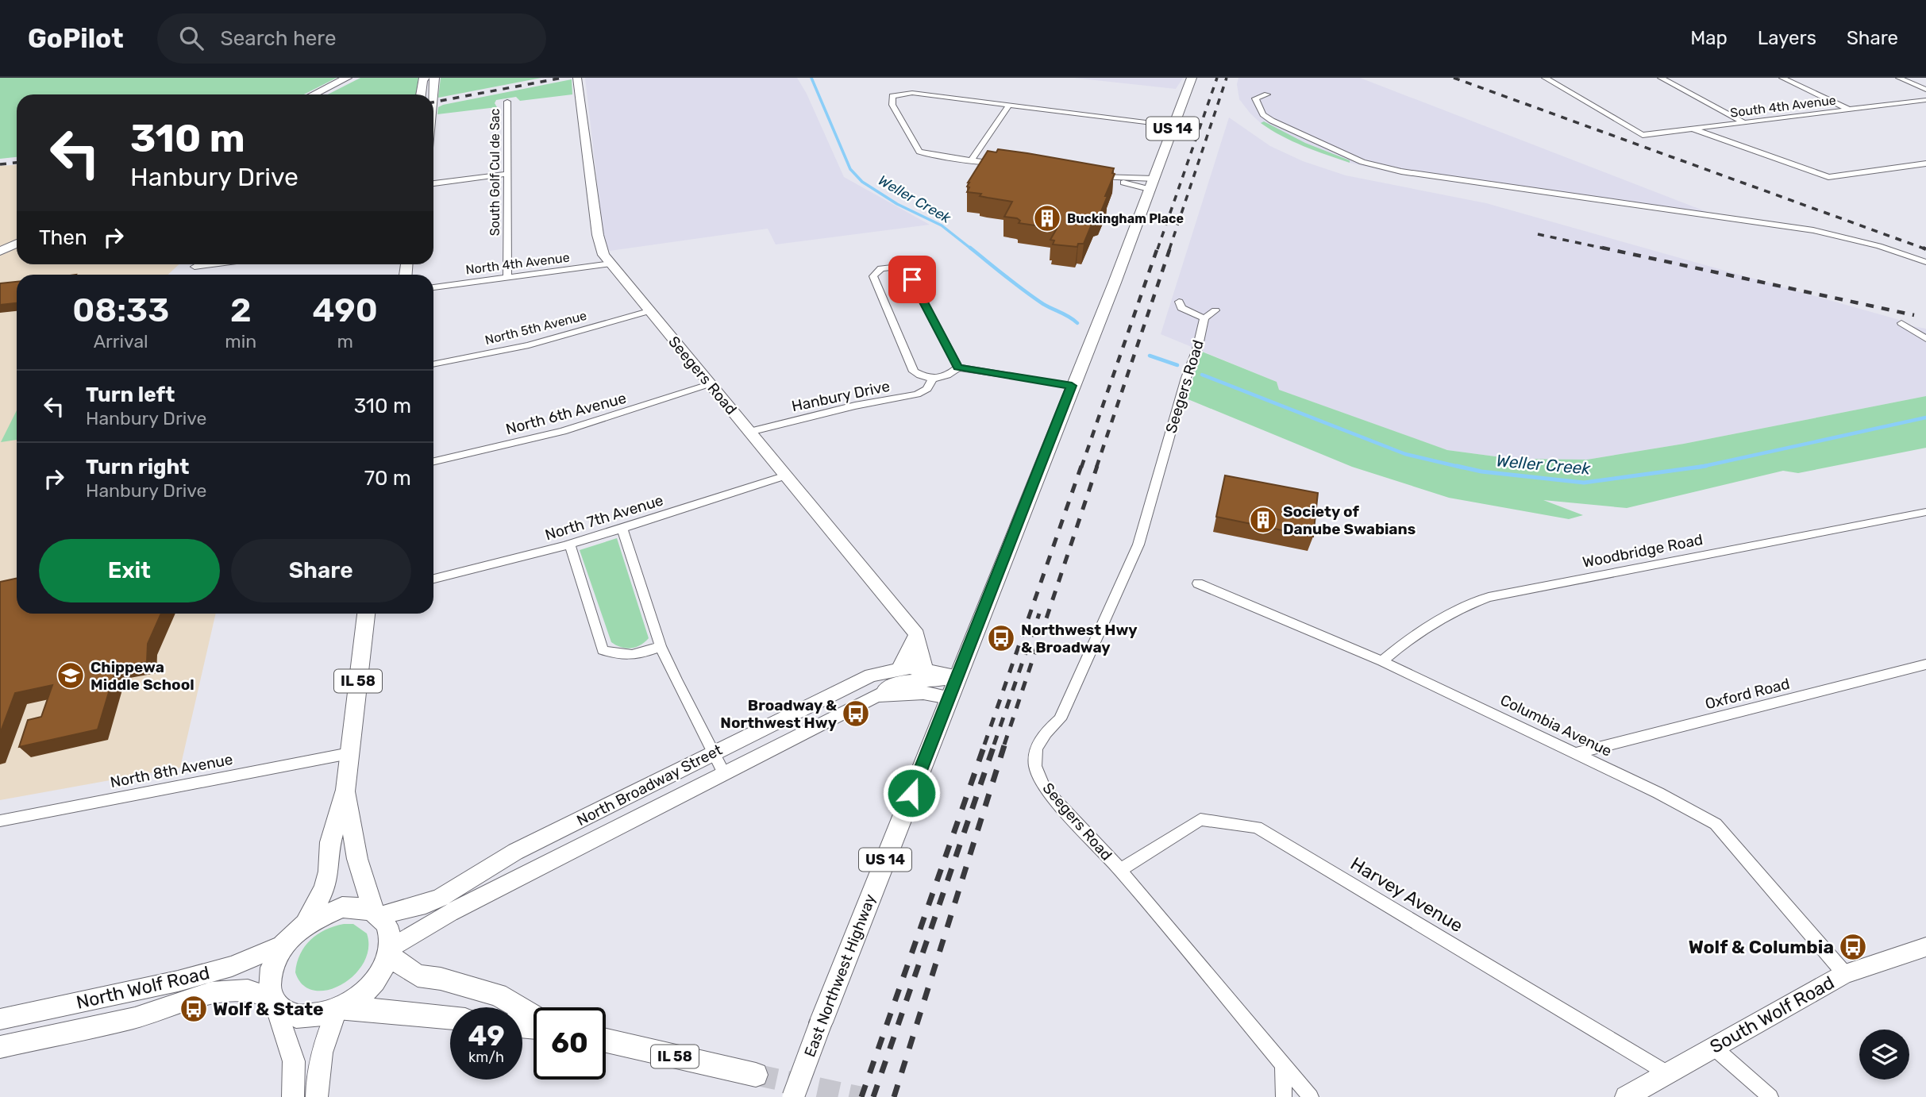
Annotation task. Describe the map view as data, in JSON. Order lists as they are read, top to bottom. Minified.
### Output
{"streets":{"main road":["US 14","IL 58","East Northwest Highway"],"street":["South 4th Avenue","South Golf Cul de Sac","North 4th Avenue","North 5th Avenue","Seegers Road","Hanbury Drive","North 6th Avenue","North 7th Avenue","Woodbridge Road","Oxford Road","Columbia Avenue","North 8th Avenue","North Broadway Street","Harvey Avenue","North Wolf Road","South Wolf Road"]},"crossings":[["South Golf Cul de Sac","North 4th Avenue"],["North 4th Avenue","Seegers Road"],["North 5th Avenue","Seegers Road"],["Seegers Road","Hanbury Drive"],["Seegers Road","North 6th Avenue"],["Seegers Road","North 7th Avenue"],["Seegers Road","North Broadway Street"],["Seegers Road","Harvey Avenue"],["Woodbridge Road","Columbia Avenue"],["IL 58","North 8th Avenue"],["IL 58","North Broadway Street"],["IL 58","North Wolf Road"],["Oxford Road","Columbia Avenue"],["Columbia Avenue","South Wolf Road"],["North Broadway Street","East Northwest Highway"],["North Broadway Street","North Wolf Road"],["Harvey Avenue","South Wolf Road"]],"water":["Weller Creek"],"places":{"building":["Buckingham Place","Society of Danube Swabians"],"bus stop":["Northwest Hwy & Broadway","Broadway & Northwest Hwy","Wolf & Columbia","Wolf & State"],"school or university":["Chippewa Middle School"]},"page":{"header":"GoPilot","search":"Search here","nav":["Map","Layers","Share"],"turn":["310 m","Hanbury Drive"],"then":"Then","eta":["08:33","Arrival","2","min","490","m"],"list":[{"name":"Turn left","note":"Hanbury Drive","value":"310 m"},{"name":"Turn right","note":"Hanbury Drive","value":"70 m"}],"buttons":["Exit","Share"],"speed":"49 km/h","limit":"60"}}
